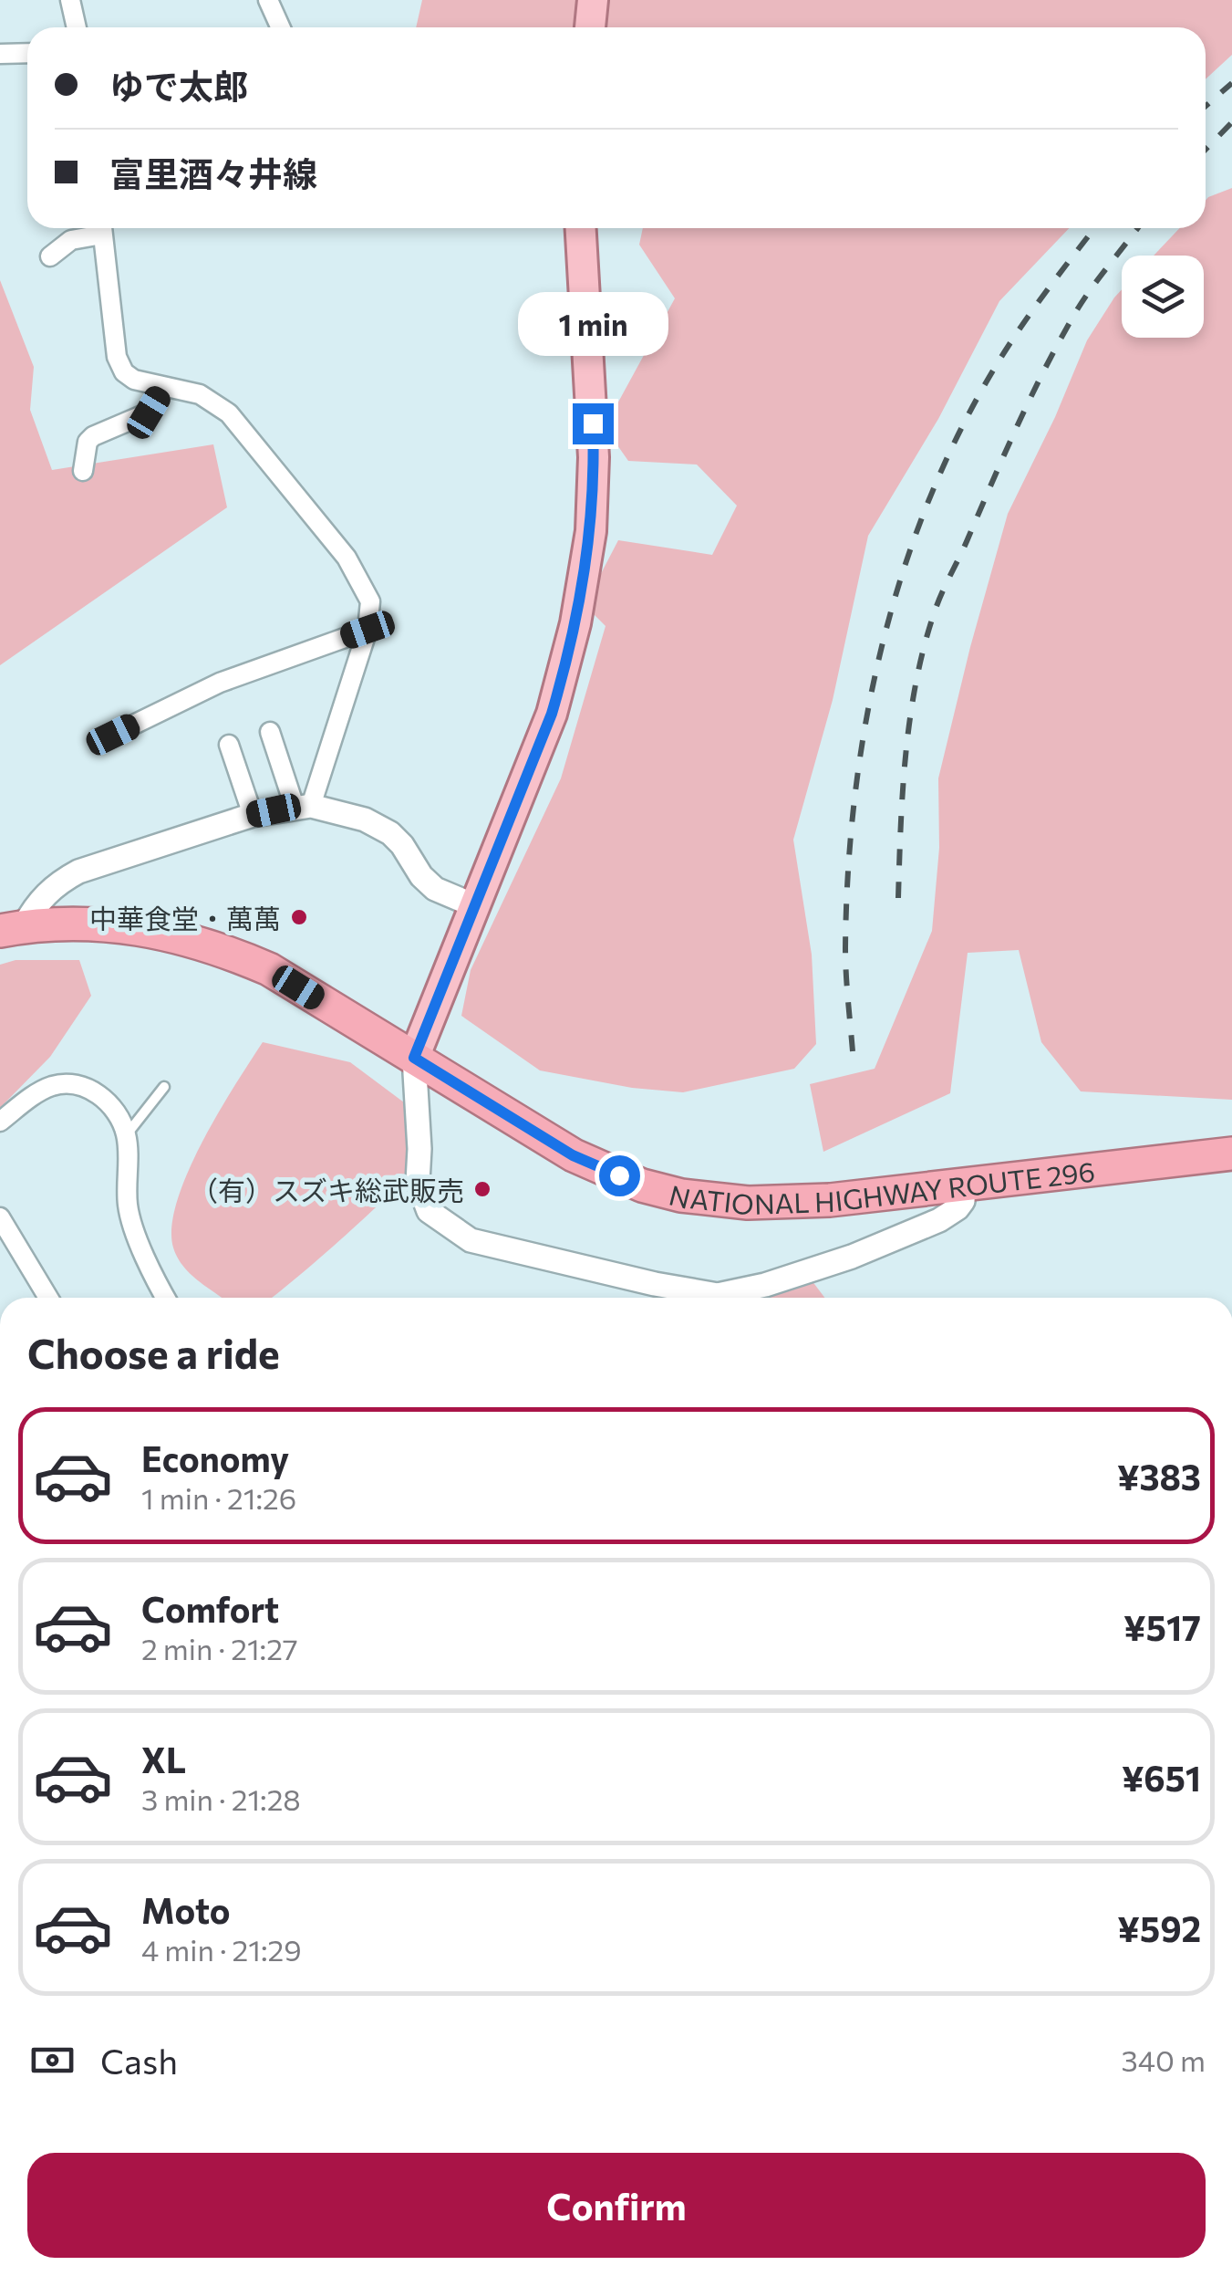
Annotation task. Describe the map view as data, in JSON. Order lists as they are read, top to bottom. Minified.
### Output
{"streets":{"highway":["NATIONAL HIGHWAY ROUTE 296"]},"places":["中華食堂・萬萬","（有）スズキ総武販売"],"page":{"banner":["ゆで太郎","富里酒々井線"],"bubble":"1 min","heading":"Choose a ride","list":[{"name":"Economy","note":"1 min · 21:26","value":"¥383"},{"name":"Comfort","note":"2 min · 21:27","value":"¥517"},{"name":"XL","note":"3 min · 21:28","value":"¥651"},{"name":"Moto","note":"4 min · 21:29","value":"¥592"}],"pay":["Cash","340 m"],"buttons":"Confirm"}}
